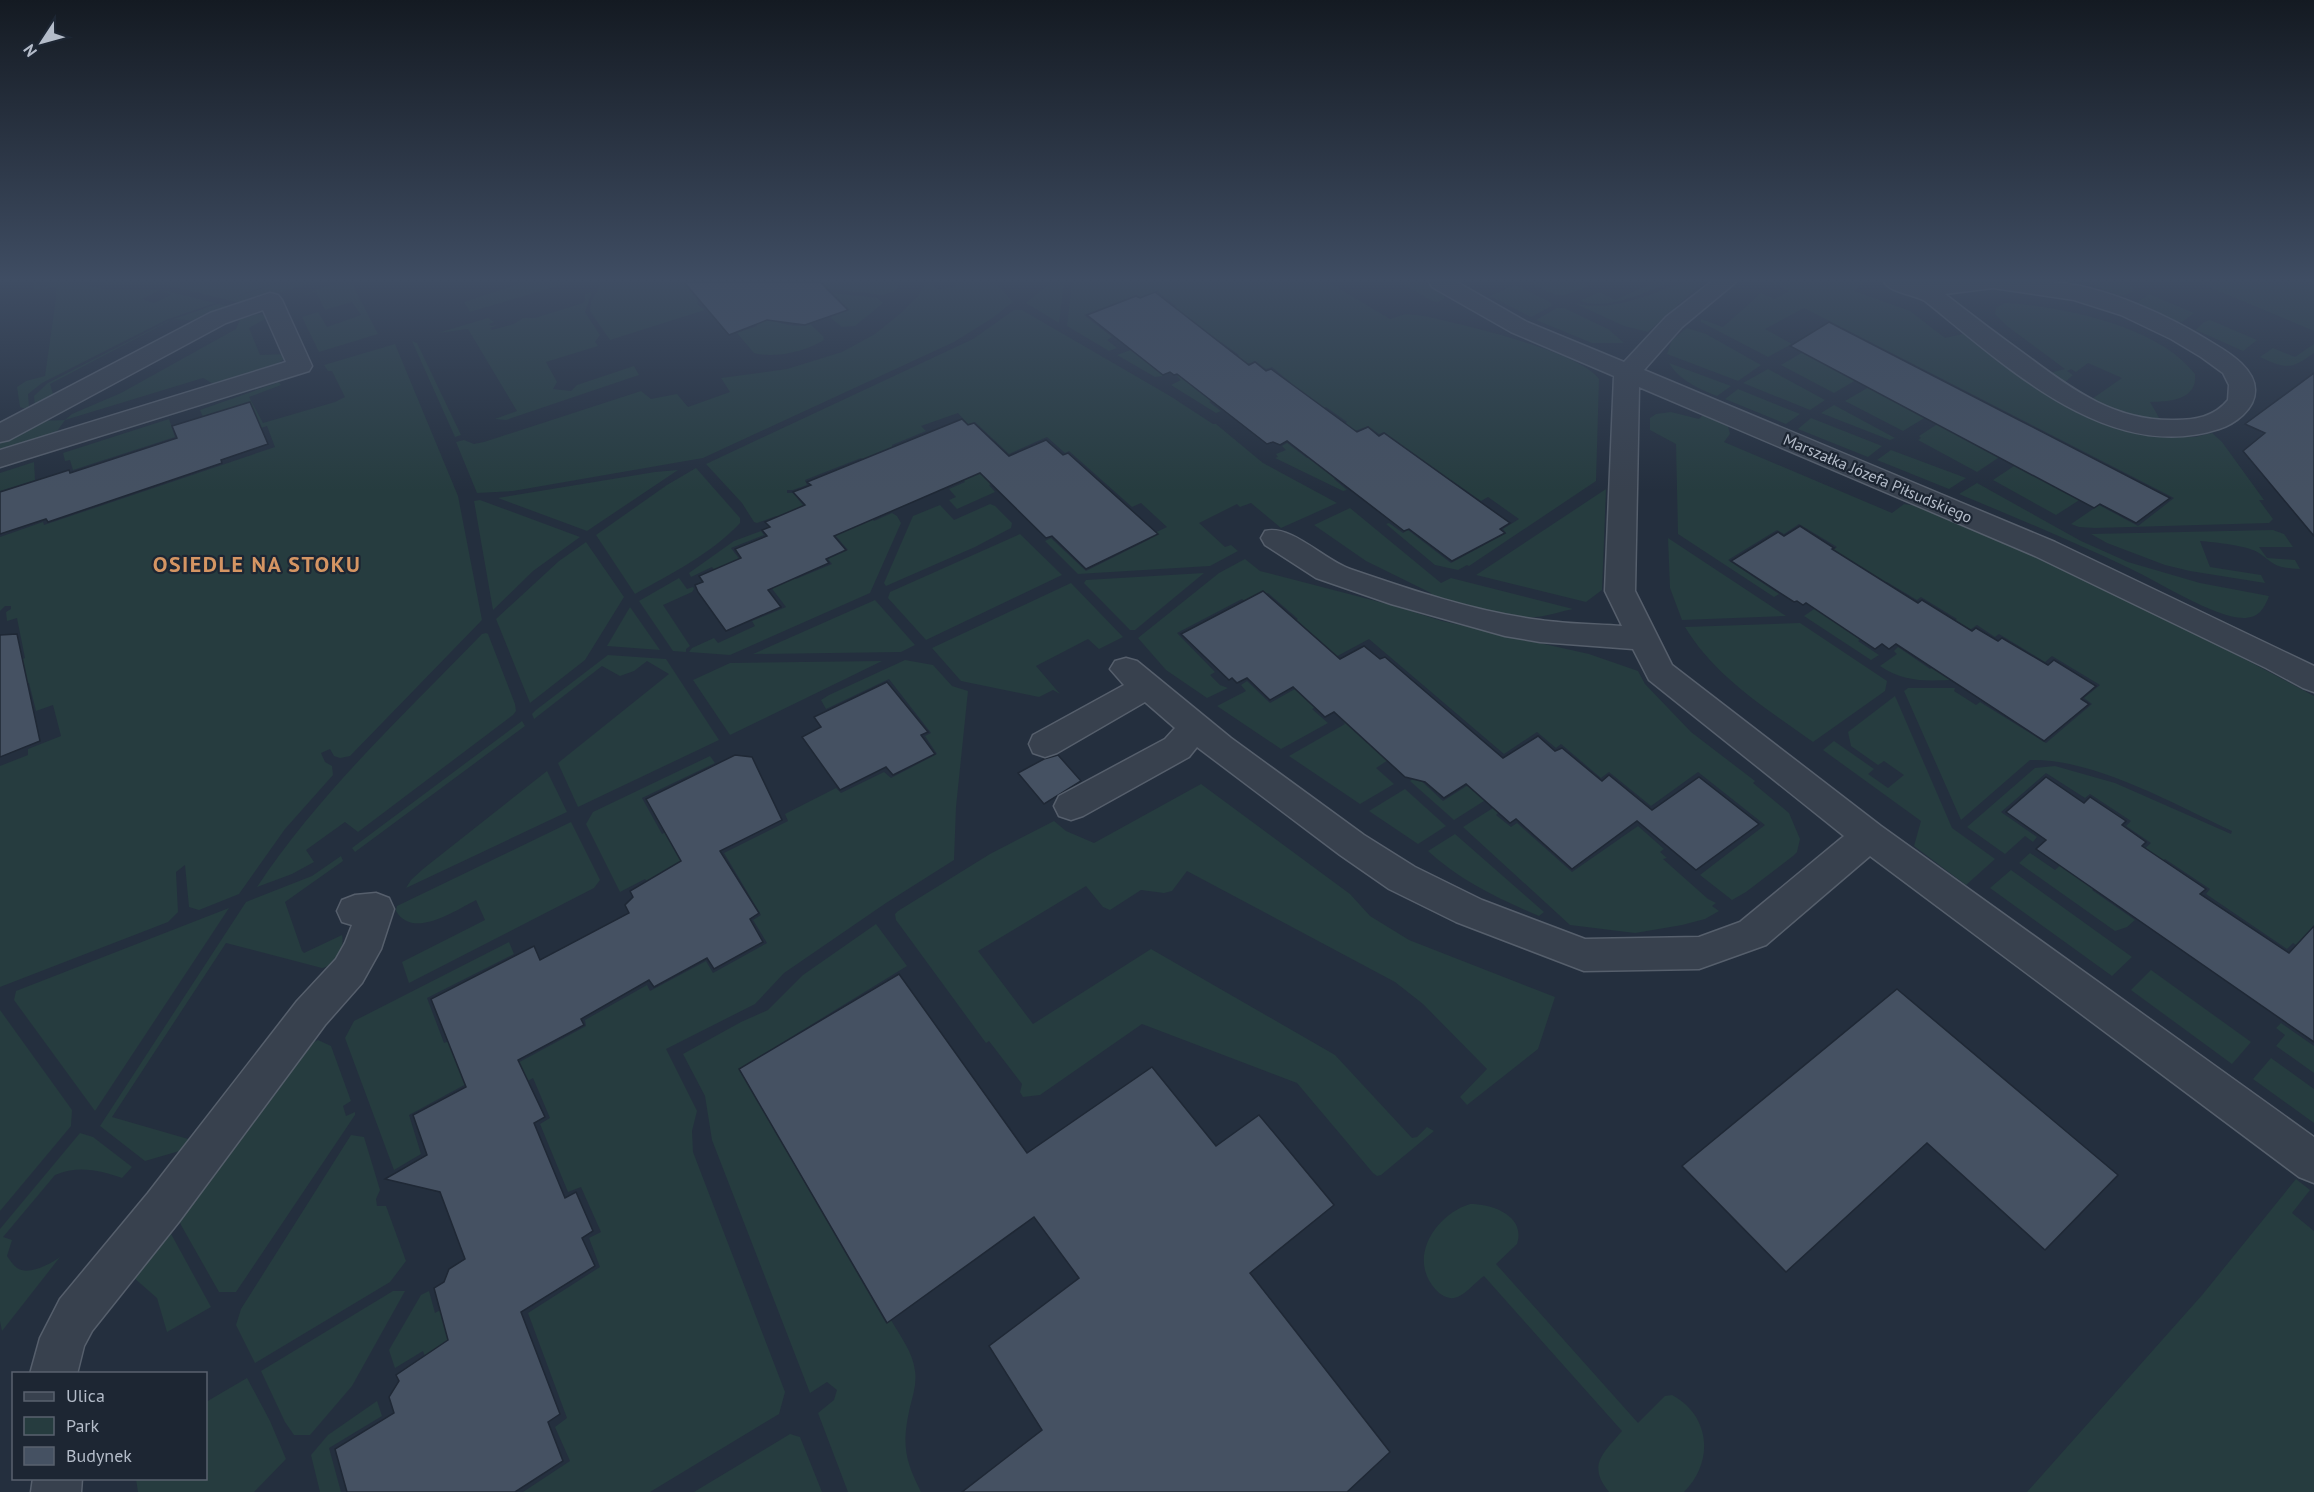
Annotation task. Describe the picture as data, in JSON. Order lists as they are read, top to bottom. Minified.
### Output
{"streets":{"street":["Marszałka Józefa Piłsudskiego"]},"districts":["OSIEDLE NA STOKU"],"legend":["Ulica","Park","Budynek"],"north":"bottom left"}
